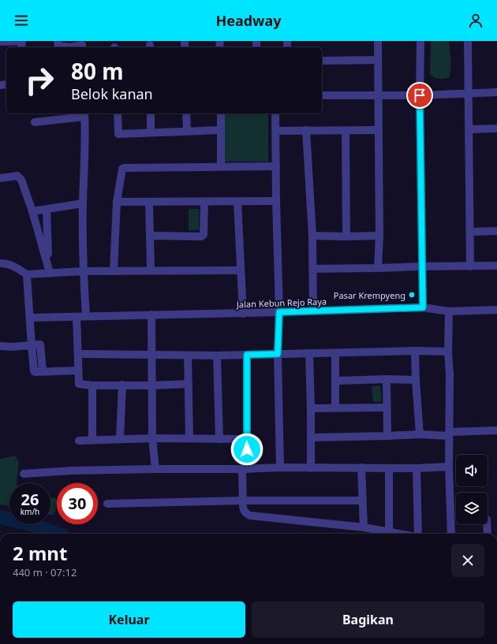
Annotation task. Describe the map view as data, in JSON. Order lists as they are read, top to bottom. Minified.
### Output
{"streets":{"street":["Jalan Kebun Rejo Raya"]},"places":["Pasar Krempyeng"],"page":{"header":"Headway","turn":["80 m","Belok kanan"],"speed":"26 km/h","limit":"30","heading":["2 mnt","440 m · 07:12"],"buttons":["Keluar","Bagikan"]}}
